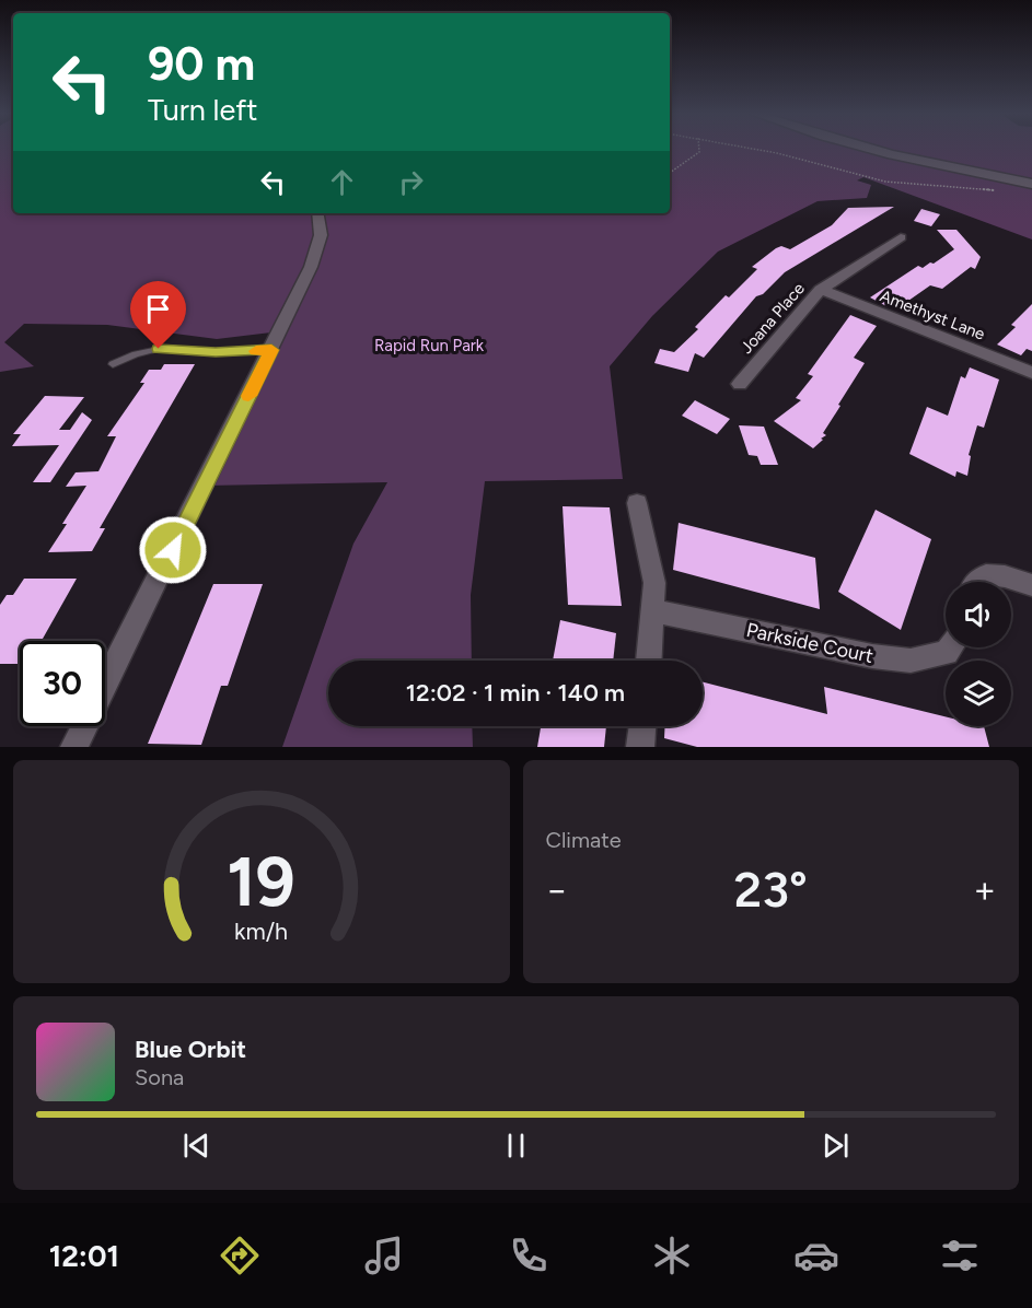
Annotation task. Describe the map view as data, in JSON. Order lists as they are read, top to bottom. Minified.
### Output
{"streets":{"street":["Amethyst Lane","Joana Place","Parkside Court"]},"crossings":[["Amethyst Lane","Joana Place"]],"parks":["Rapid Run Park"],"page":{"turn":["90 m","Turn left"],"limit":"30","trip":"12:02 · 1 min · 140 m","tile":"Climate","heat":["−","23°","+"],"song":["Blue Orbit","Sona"],"tabs":"12:01","gauge":["19","km/h"]}}
